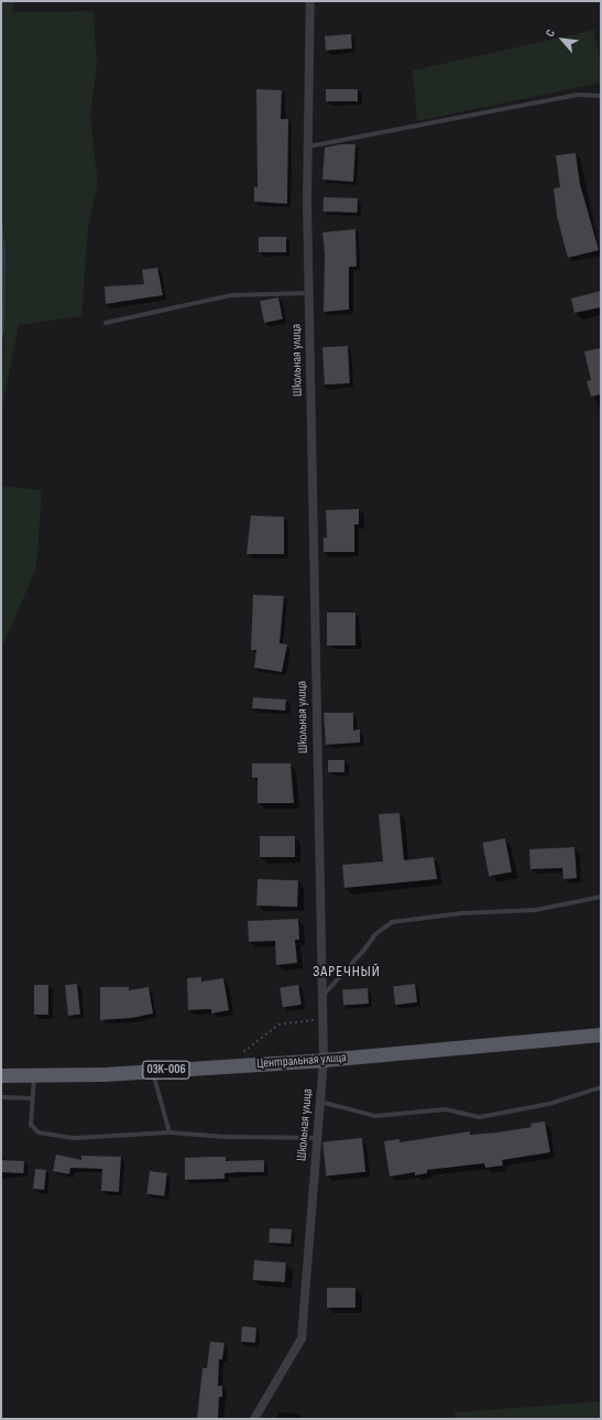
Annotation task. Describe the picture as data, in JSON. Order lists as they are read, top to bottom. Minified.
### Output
{"streets":{"main road":["Центральная улица","03К-006"],"street":["Школьная улица"]},"crossings":[["Школьная улица","Центральная улица"]],"districts":["ЗАРЕЧНЫЙ"],"north":"top left"}
